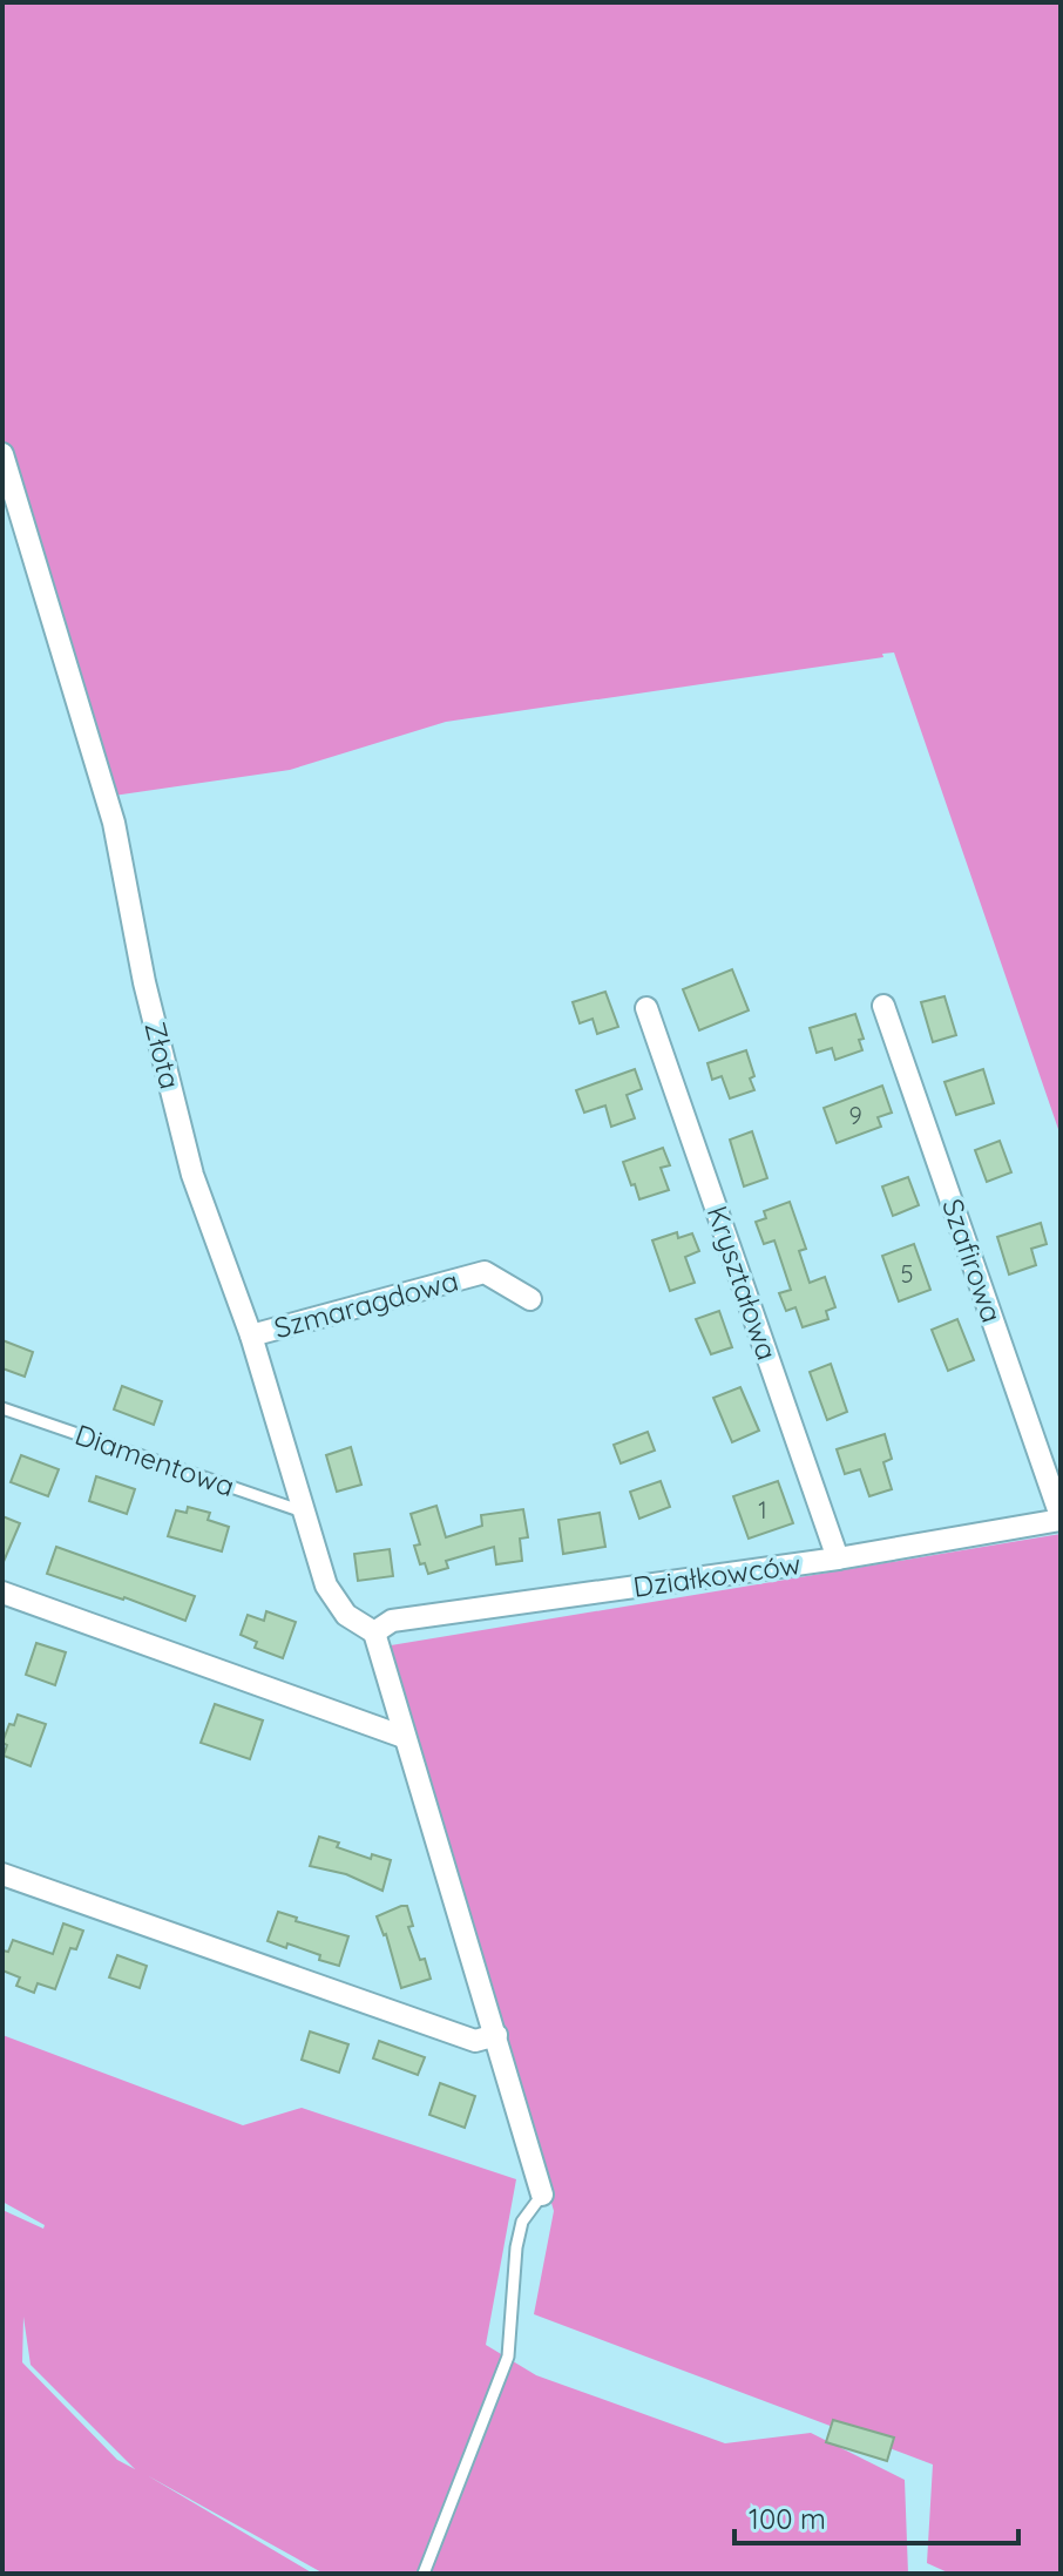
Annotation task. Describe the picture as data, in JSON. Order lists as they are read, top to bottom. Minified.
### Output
{"streets":{"street":["Złota","Szafirowa","Kryształowa","Szmaragdowa","Działkowców"],"lane":["Diamentowa"]},"crossings":[["Złota","Szmaragdowa"],["Złota","Diamentowa"],["Złota","Działkowców"],["Szafirowa","Działkowców"],["Kryształowa","Działkowców"]],"house_numbers":["9","5","1"],"scale_bar":"100 m"}
